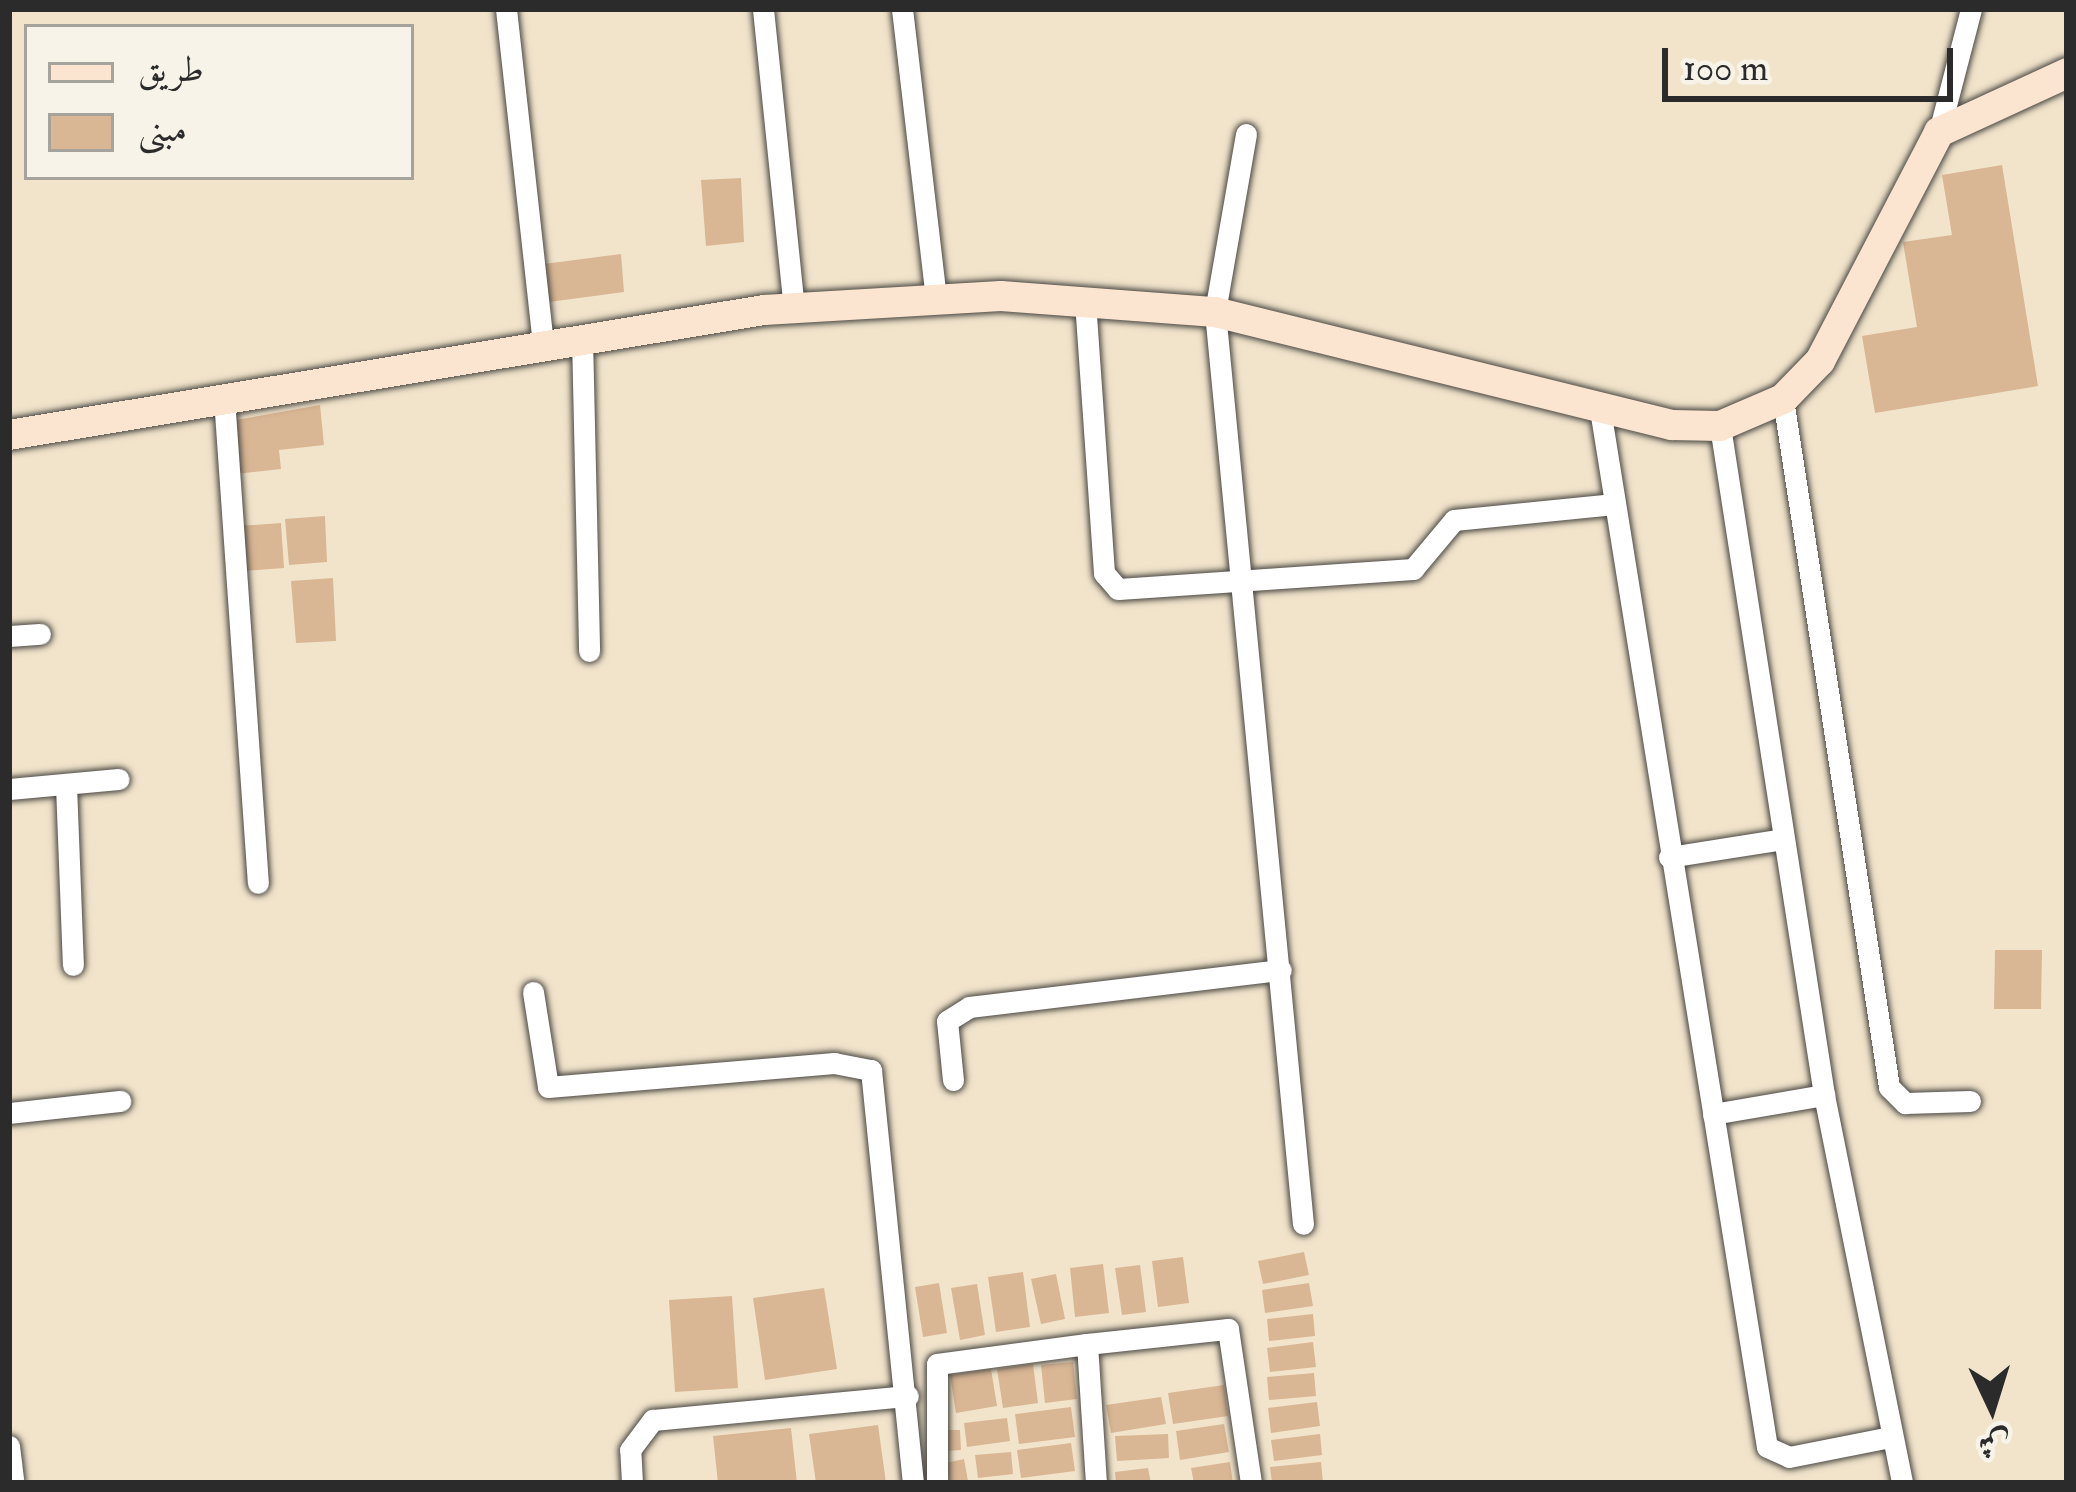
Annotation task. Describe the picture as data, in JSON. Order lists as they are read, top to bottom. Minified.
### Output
{"legend":["طريق","مبنى"],"scale_bar":"100 m","north":"bottom"}
